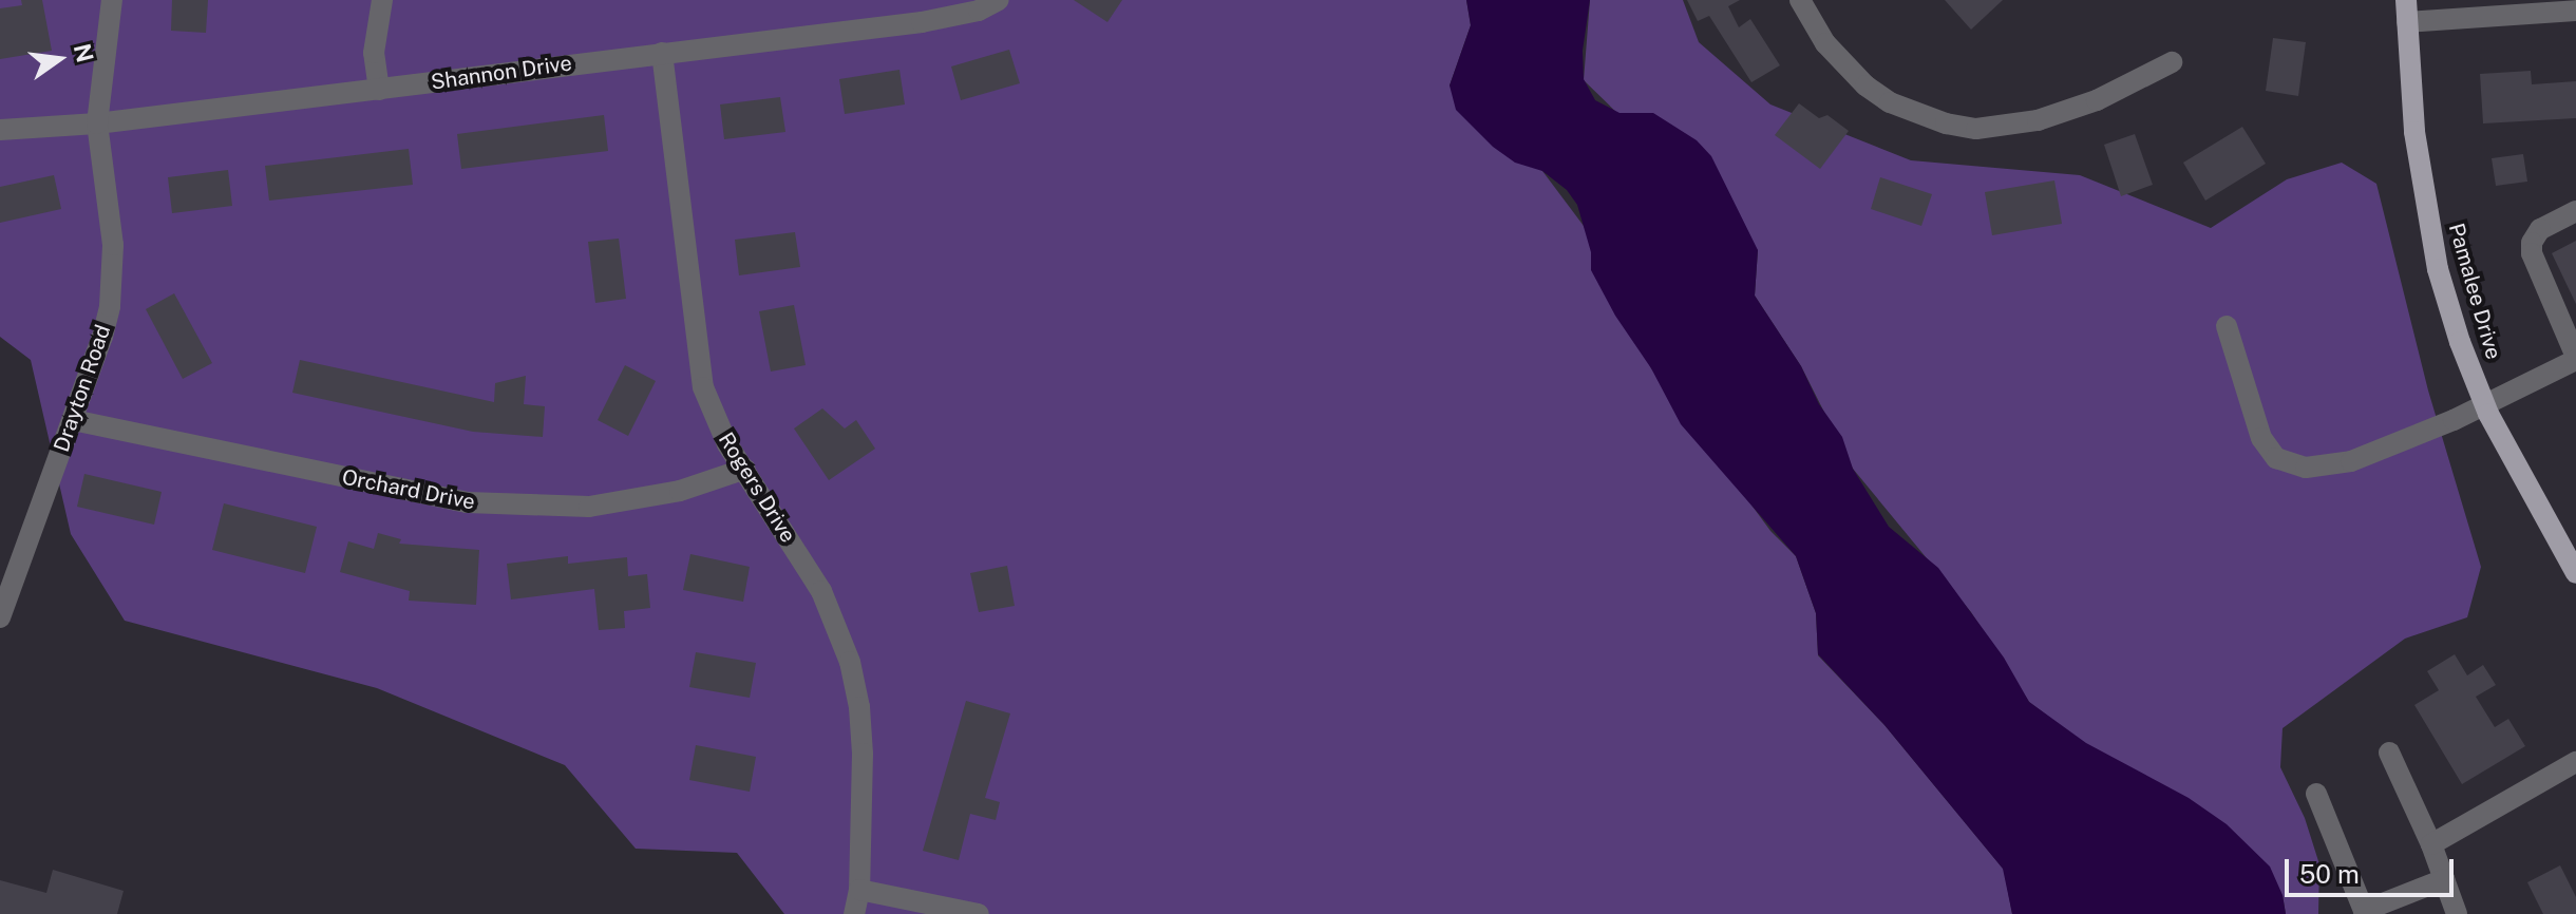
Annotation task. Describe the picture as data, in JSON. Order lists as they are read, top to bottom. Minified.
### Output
{"streets":{"main road":["Pamalee Drive"],"street":["Shannon Drive","Drayton Road","Rogers Drive","Orchard Drive"]},"crossings":[["Shannon Drive","Drayton Road"],["Shannon Drive","Rogers Drive"],["Drayton Road","Orchard Drive"],["Rogers Drive","Orchard Drive"]],"scale_bar":"50 m","north":"right"}
